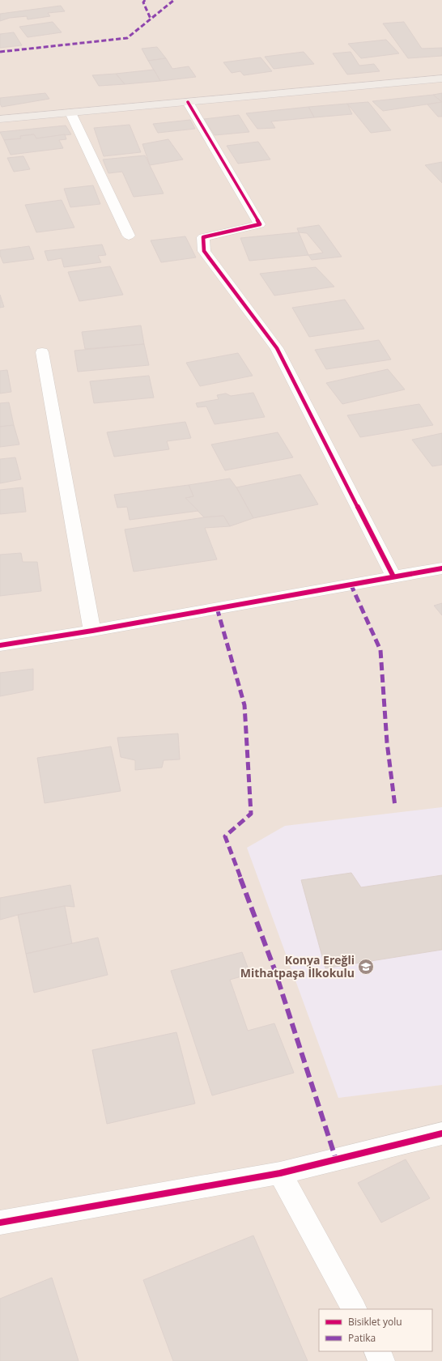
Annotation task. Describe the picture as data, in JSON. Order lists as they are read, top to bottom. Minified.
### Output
{"places":{"school or university":["Konya Ereğli Mithatpaşa İlkokulu"]},"legend":["Bisiklet yolu","Patika"]}
